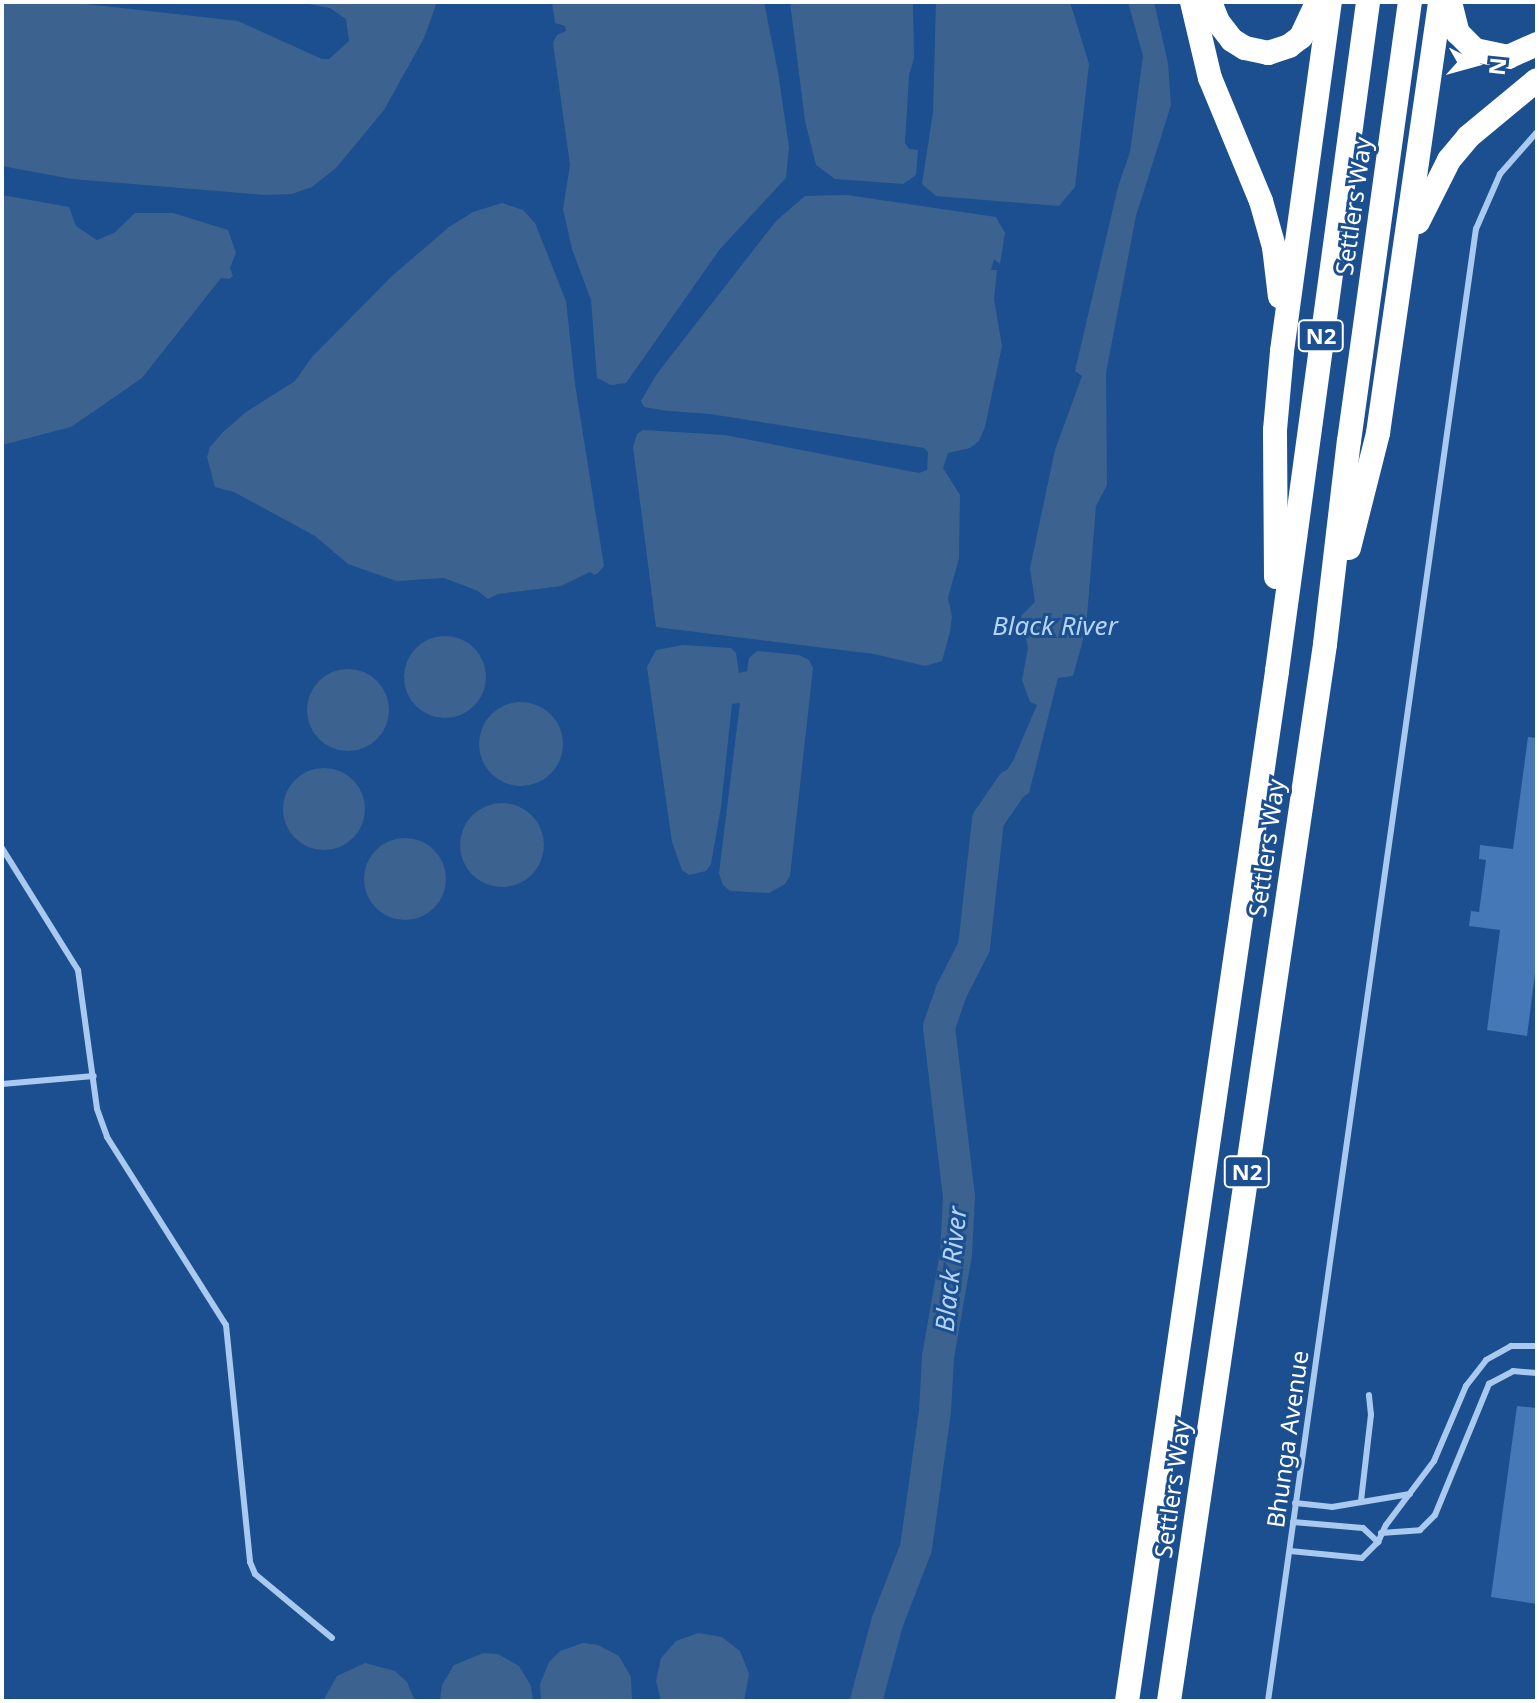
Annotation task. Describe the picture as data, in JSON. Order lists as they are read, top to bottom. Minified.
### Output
{"streets":{"highway":["Settlers Way","N2"],"lane":["Bhunga Avenue"]},"water":["Black River"],"north":"right"}
